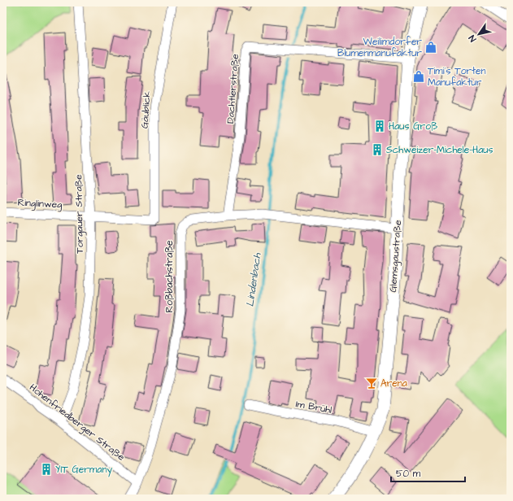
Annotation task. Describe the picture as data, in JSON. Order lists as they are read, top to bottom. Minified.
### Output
{"streets":{"main road":["Glemsgaustraße"],"street":["Dachtlerstraße","Gäublick","Ringlinweg","Torgauer Straße","Roßbachstraße","Im Brühl","Hohenfriedberger Straße"]},"crossings":[["Dachtlerstraße","Glemsgaustraße"],["Dachtlerstraße","Roßbachstraße"],["Gäublick","Ringlinweg"],["Ringlinweg","Torgauer Straße"],["Torgauer Straße","Hohenfriedberger Straße"],["Glemsgaustraße","Roßbachstraße"],["Glemsgaustraße","Im Brühl"],["Roßbachstraße","Hohenfriedberger Straße"]],"water":["Lindenbach"],"places":{"shop":["Weilimdorfer Blumenmanufaktur","Timi´s Torten Manufaktur"],"building":["Haus Groß","Schweizer-Michele-Haus","YIT Germany"],"bar":["Arena"]},"scale_bar":"50 m","north":"bottom left"}
